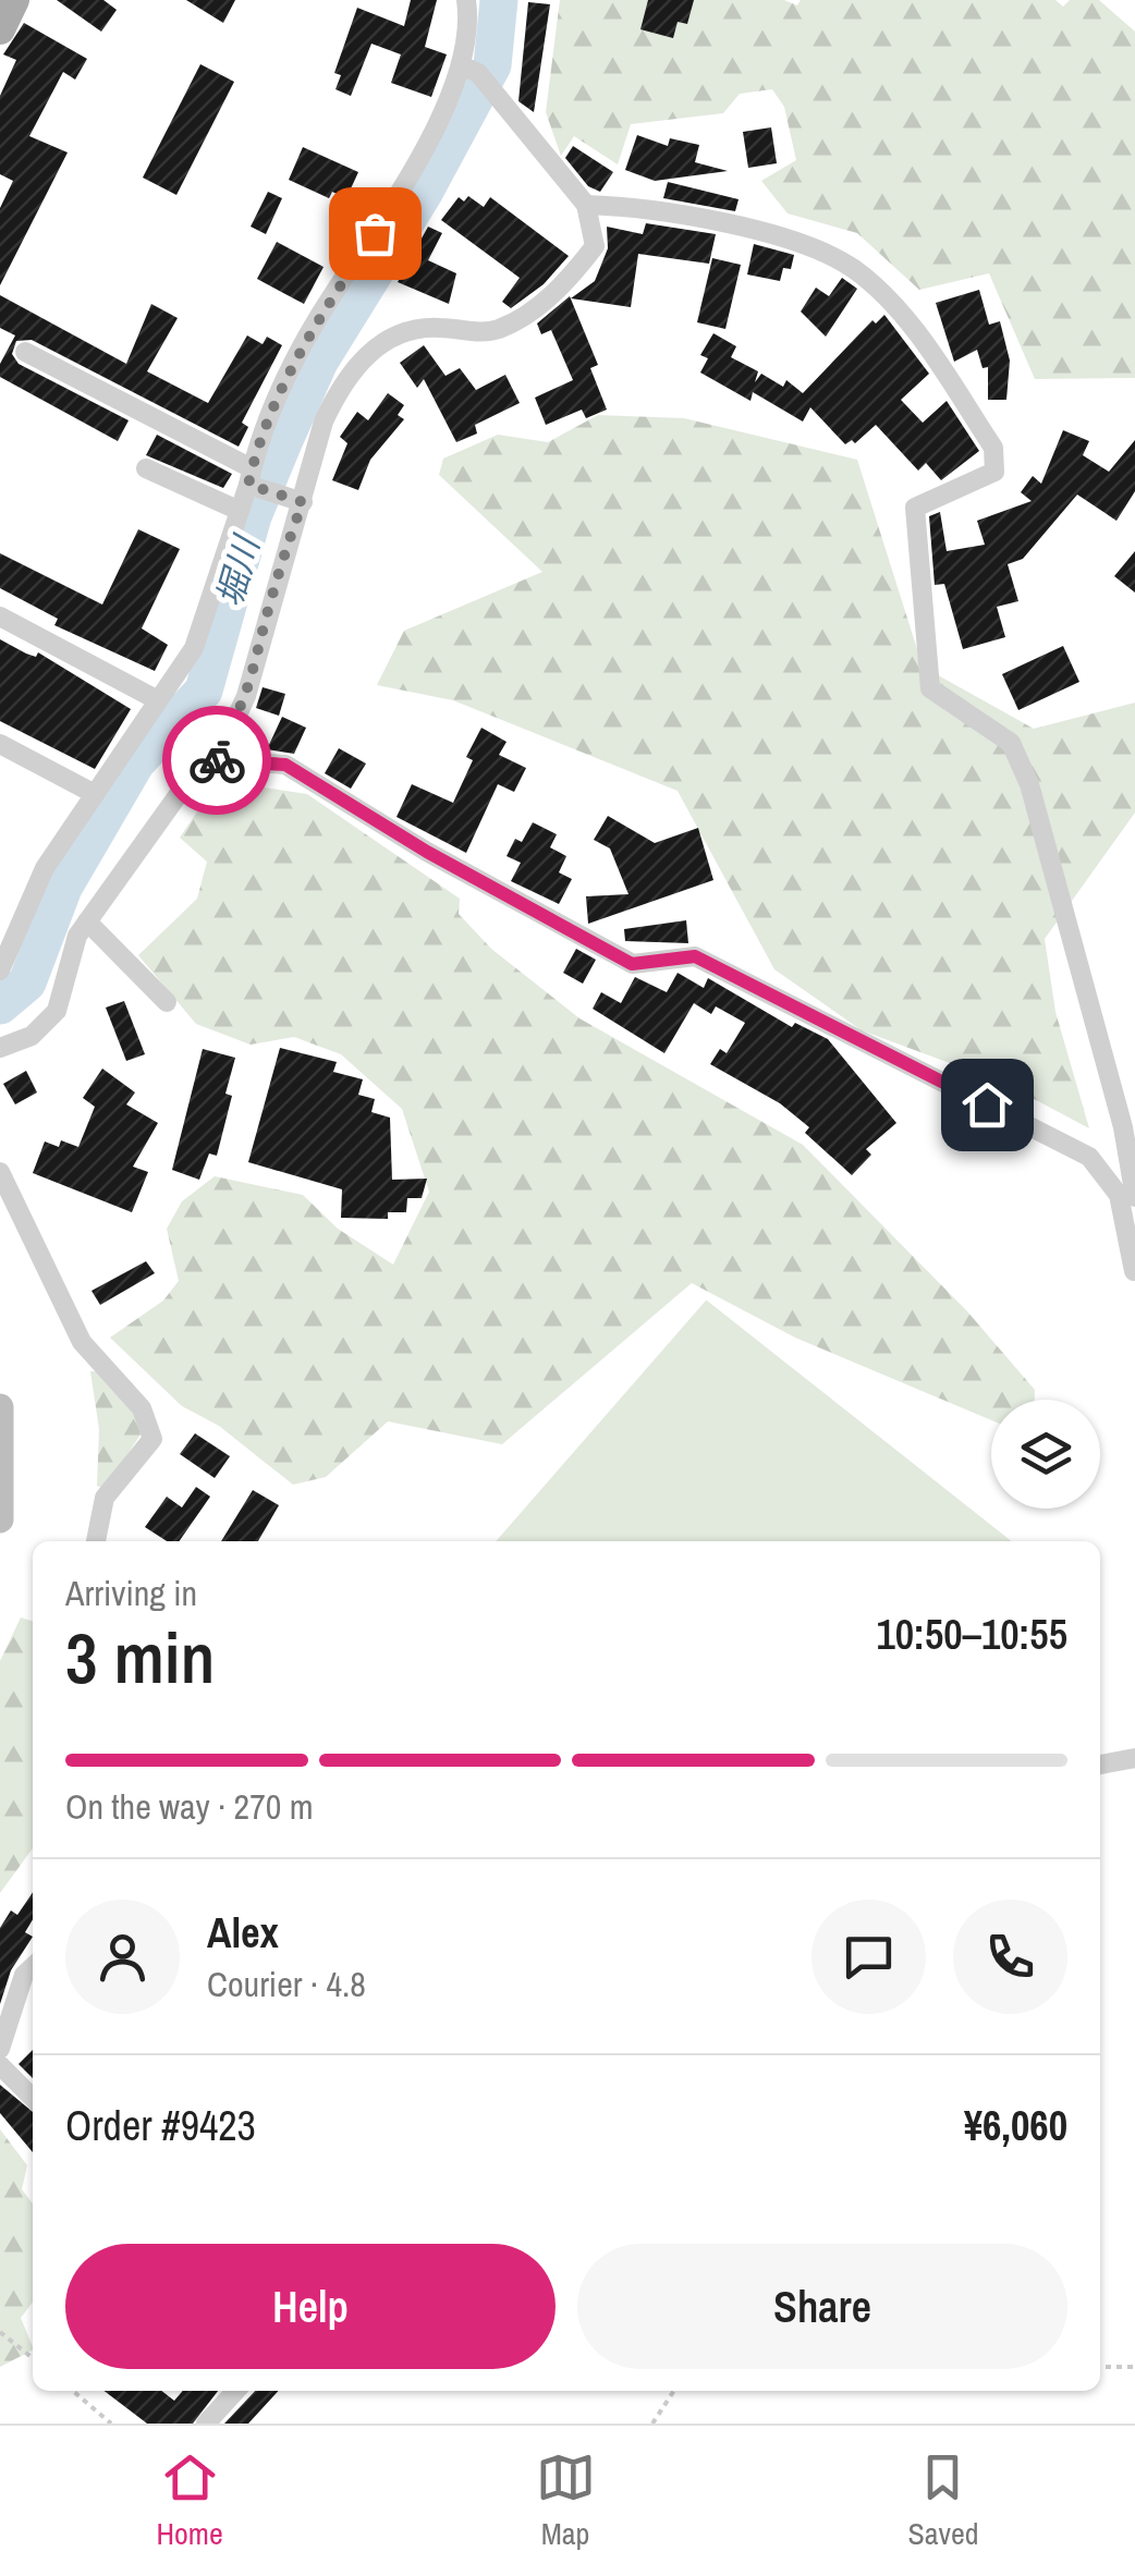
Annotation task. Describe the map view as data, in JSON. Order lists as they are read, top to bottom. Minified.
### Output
{"water":["堀川"],"page":{"heading":["3 min","Arriving in","10:50–10:55"],"panel":["Alex","Courier · 4.8","Order #9423","¥6,060"],"bar":"On the way · 270 m","buttons":["Help","Share"],"tabs":["Home","Map","Saved"]}}
